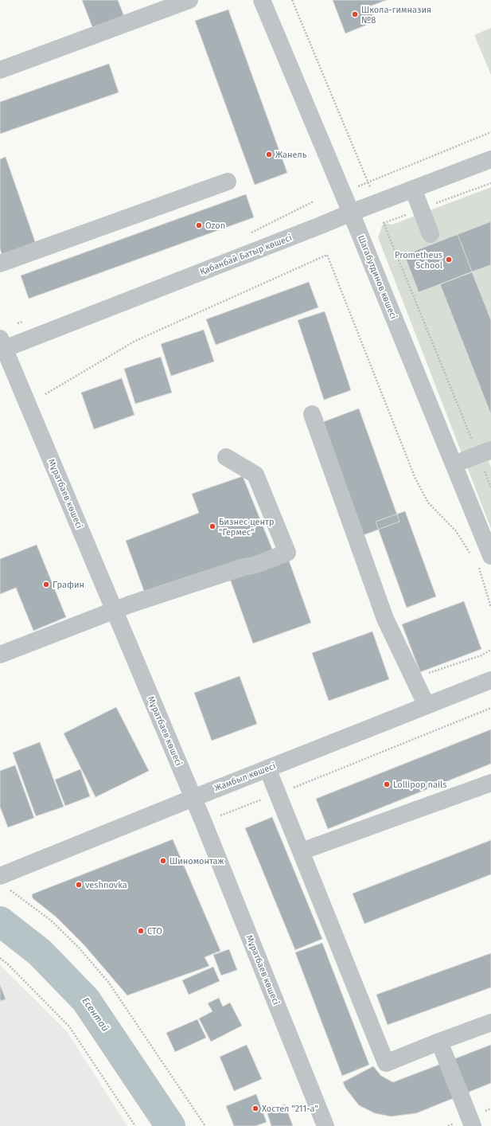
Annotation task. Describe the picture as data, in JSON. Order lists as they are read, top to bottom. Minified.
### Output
{"streets":{"street":["Қабанбай Батыр көшесі","Шагабутдинов көшесі","Мұратбаев көшесі","Жамбыл көшесі"]},"crossings":[["Қабанбай Батыр көшесі","Шагабутдинов көшесі"],["Қабанбай Батыр көшесі","Мұратбаев көшесі"],["Мұратбаев көшесі","Жамбыл көшесі"]],"water":["Есентай"],"places":["Школа-гимназия №8","Жанель","Ozon","Prometheus School","Бизнес центр \"Гермес\"","Графин","Lollipop nails","Шиномонтаж","veshnovka","СТО","Хостел \"211-а\""]}
